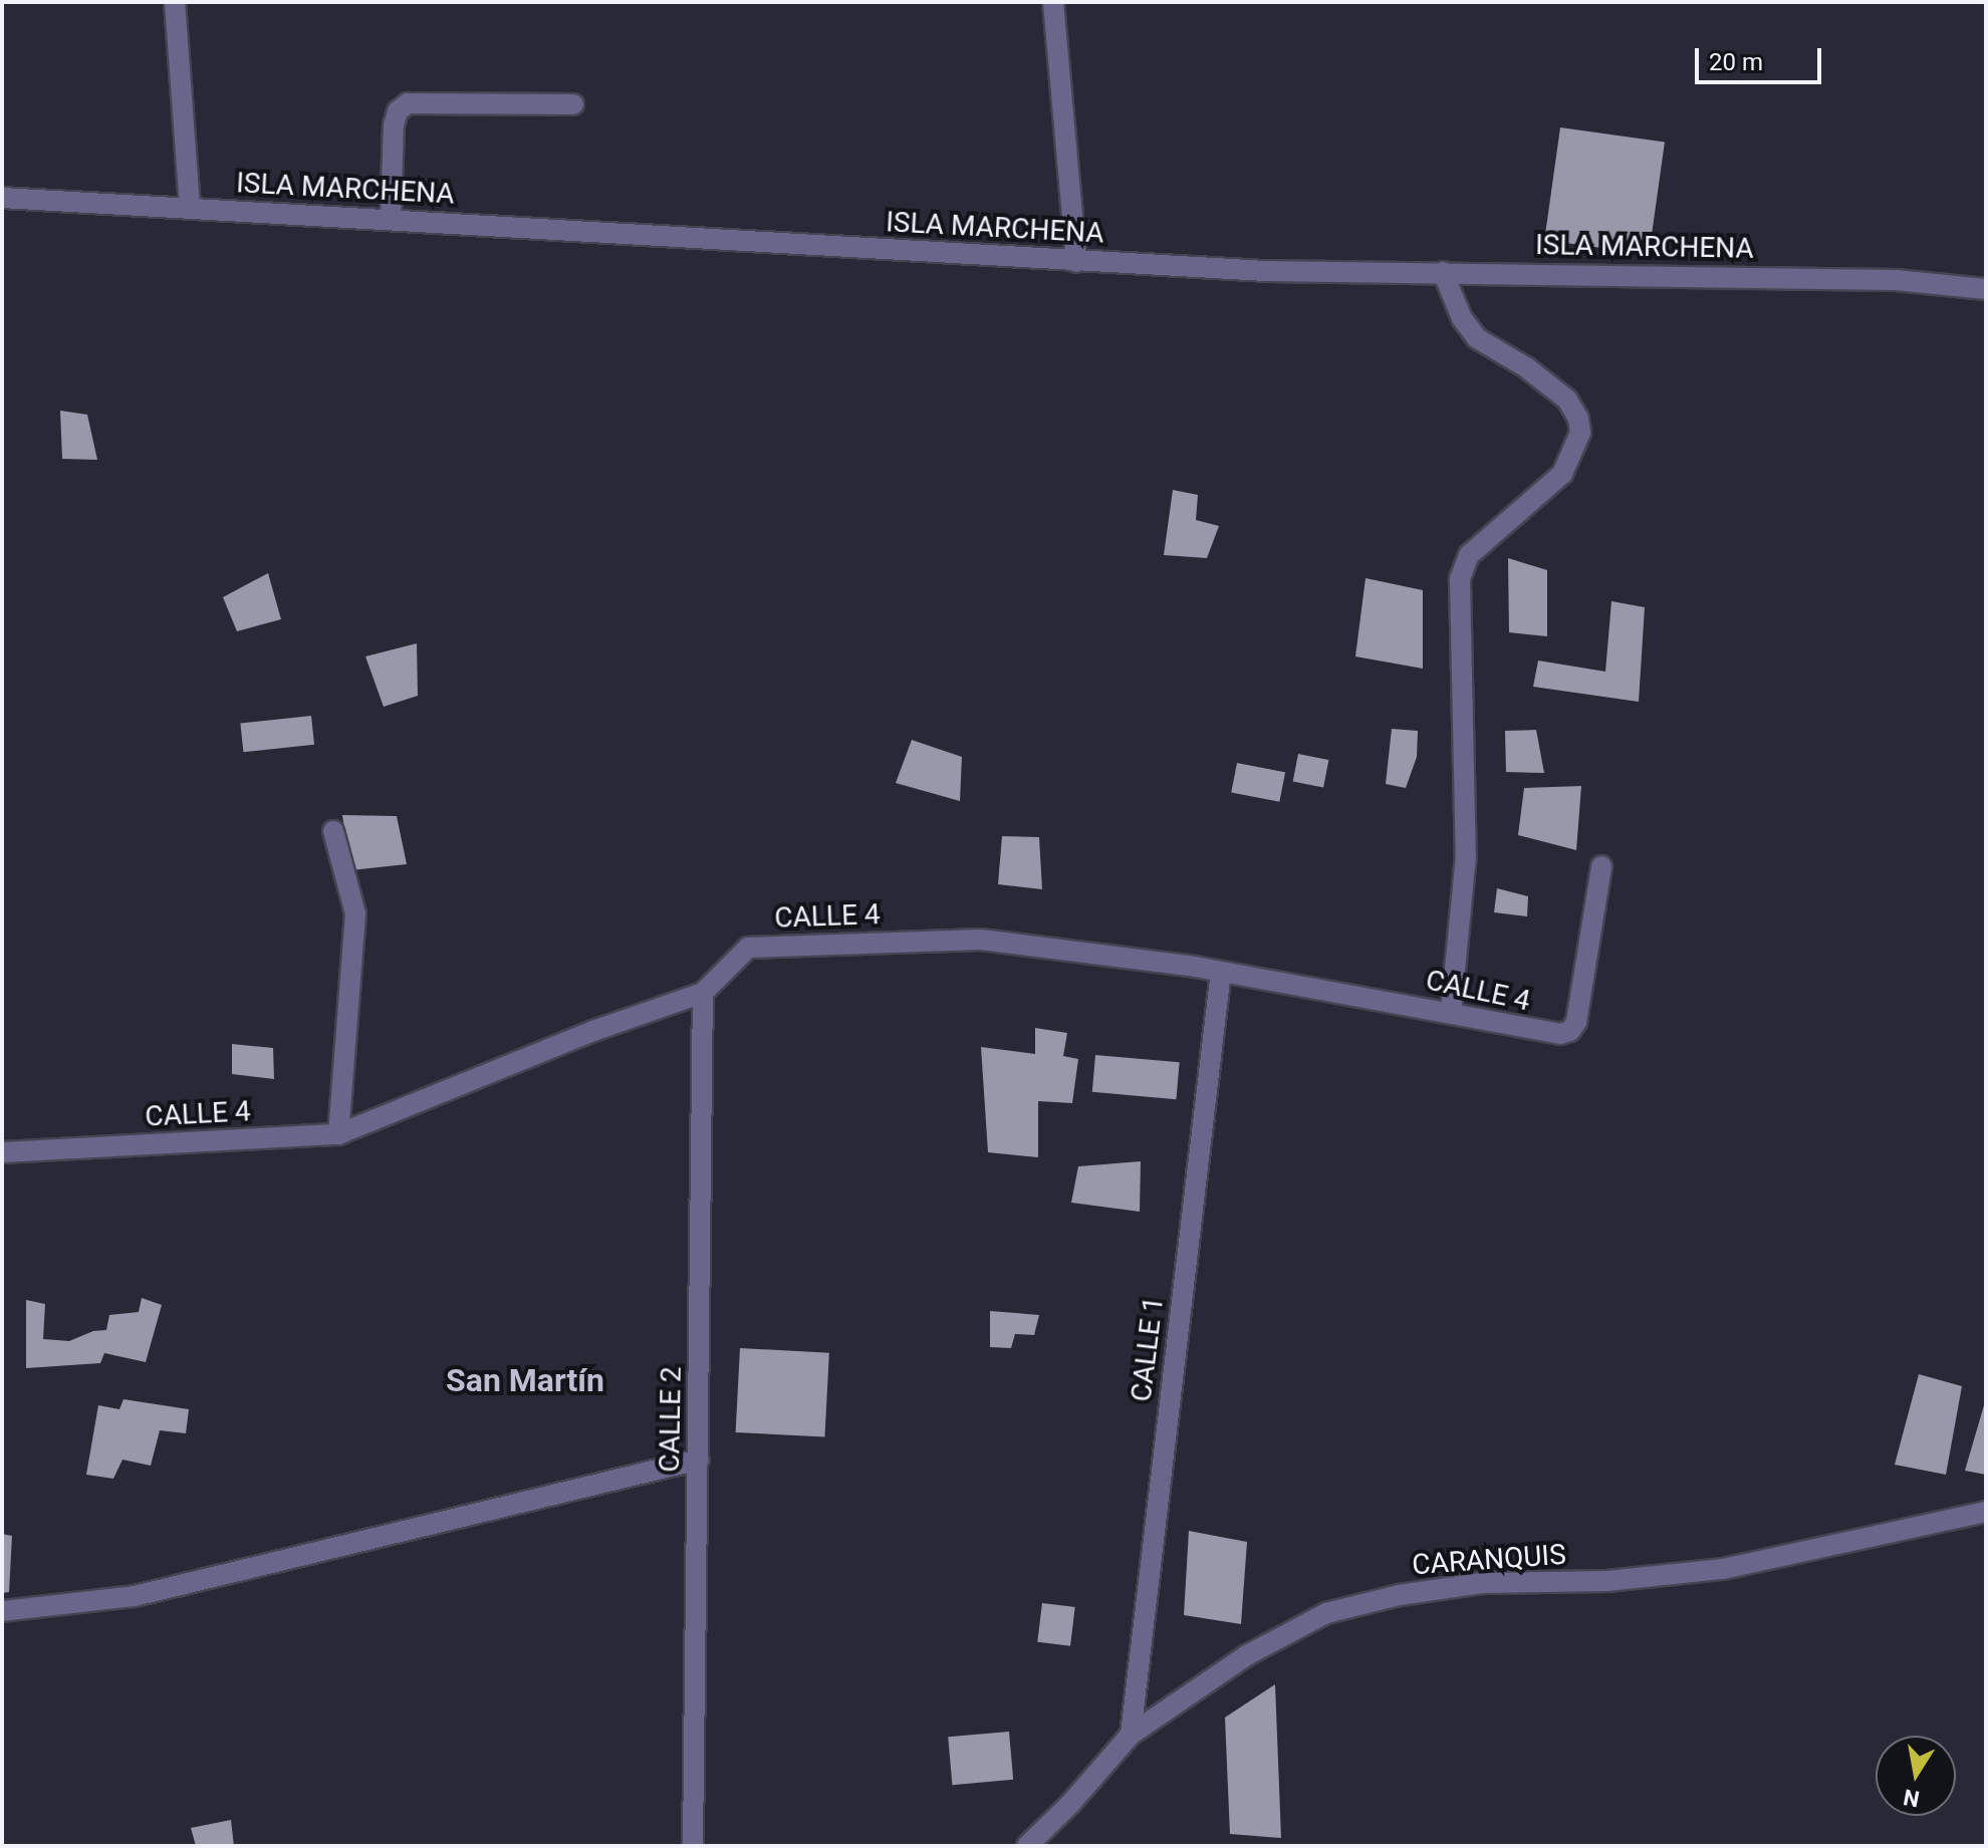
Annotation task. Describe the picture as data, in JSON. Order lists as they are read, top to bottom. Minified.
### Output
{"streets":{"street":["ISLA MARCHENA","CALLE 4","CALLE 1","CALLE 2","CARANQUIS"]},"crossings":[["CALLE 4","CALLE 1"],["CALLE 4","CALLE 2"],["CALLE 1","CARANQUIS"]],"districts":["San Martín"],"scale_bar":"20 m","north":"bottom"}
